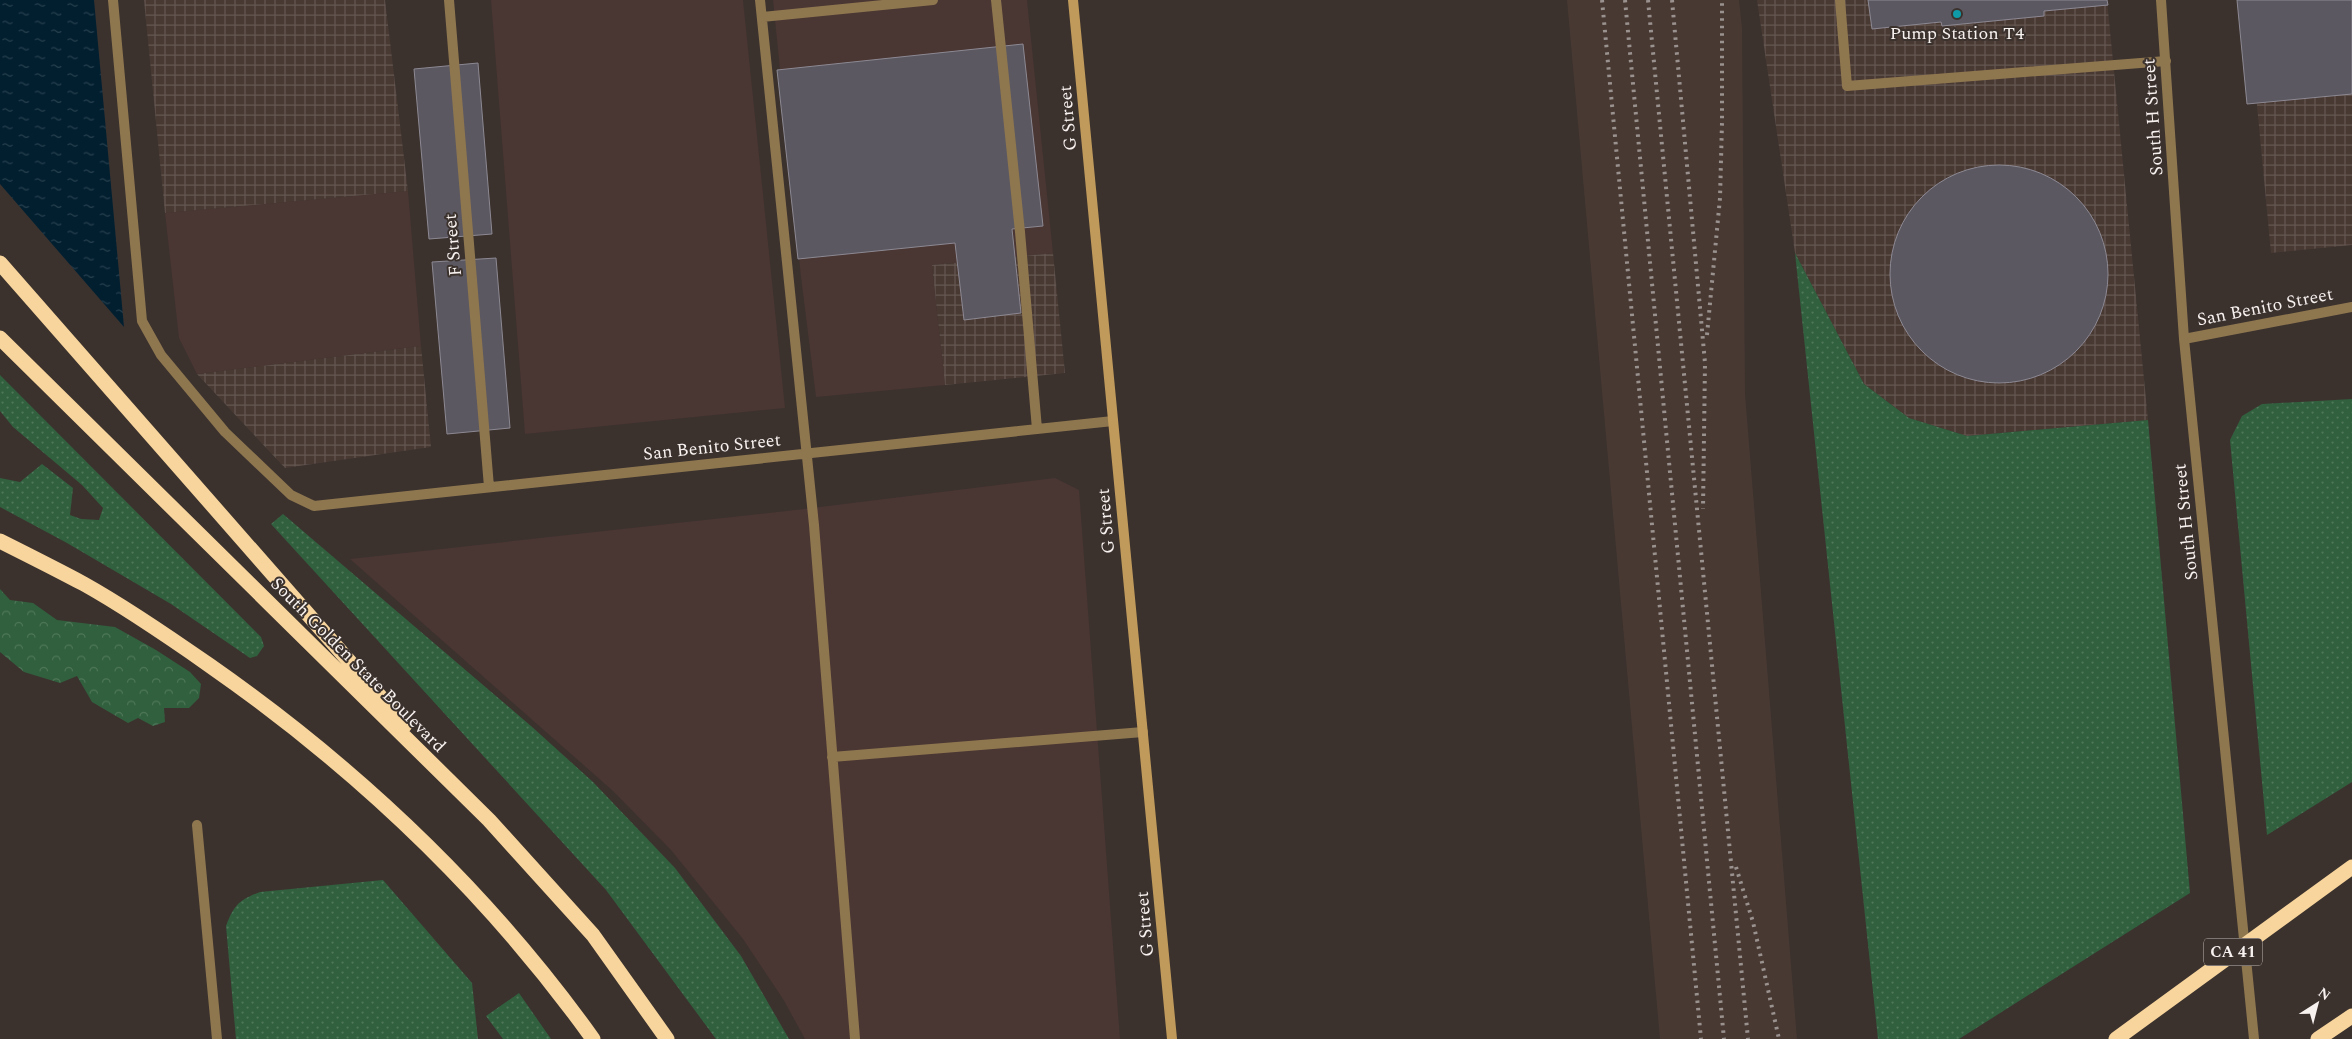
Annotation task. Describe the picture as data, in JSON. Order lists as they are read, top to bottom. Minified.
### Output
{"streets":{"highway":["South Golden State Boulevard","CA 41"],"street":["South H Street","G Street","F Street","San Benito Street"]},"crossings":[["South H Street","San Benito Street"],["G Street","San Benito Street"],["F Street","San Benito Street"]],"places":["Pump Station T4"],"north":"top right"}
